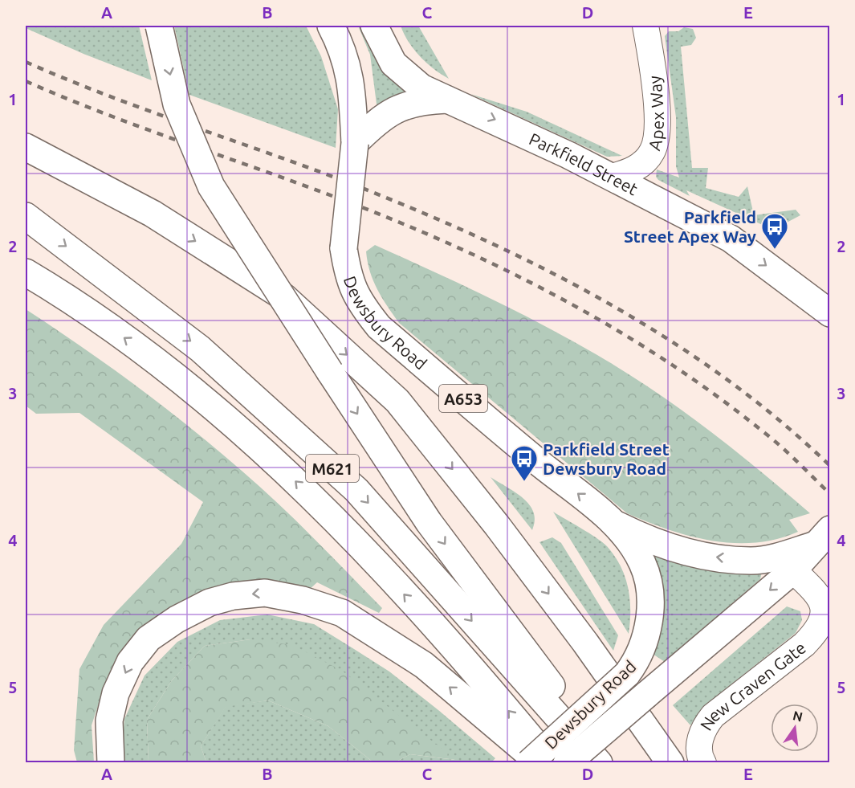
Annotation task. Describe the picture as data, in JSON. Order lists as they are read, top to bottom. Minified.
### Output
{"streets":{"main road":["Parkfield Street","Dewsbury Road","A653","M621"],"street":["Apex Way","New Craven Gate"]},"crossings":[["Apex Way","Parkfield Street"],["Dewsbury Road","A653"],["Dewsbury Road","New Craven Gate"]],"one_way":["Parkfield Street"],"places":{"bus stop":["Parkfield Street Apex Way","Parkfield Street Dewsbury Road"]},"north":"top","grid":{"columns":["A","B","C","D","E"],"rows":["1","2","3","4","5"]}}
